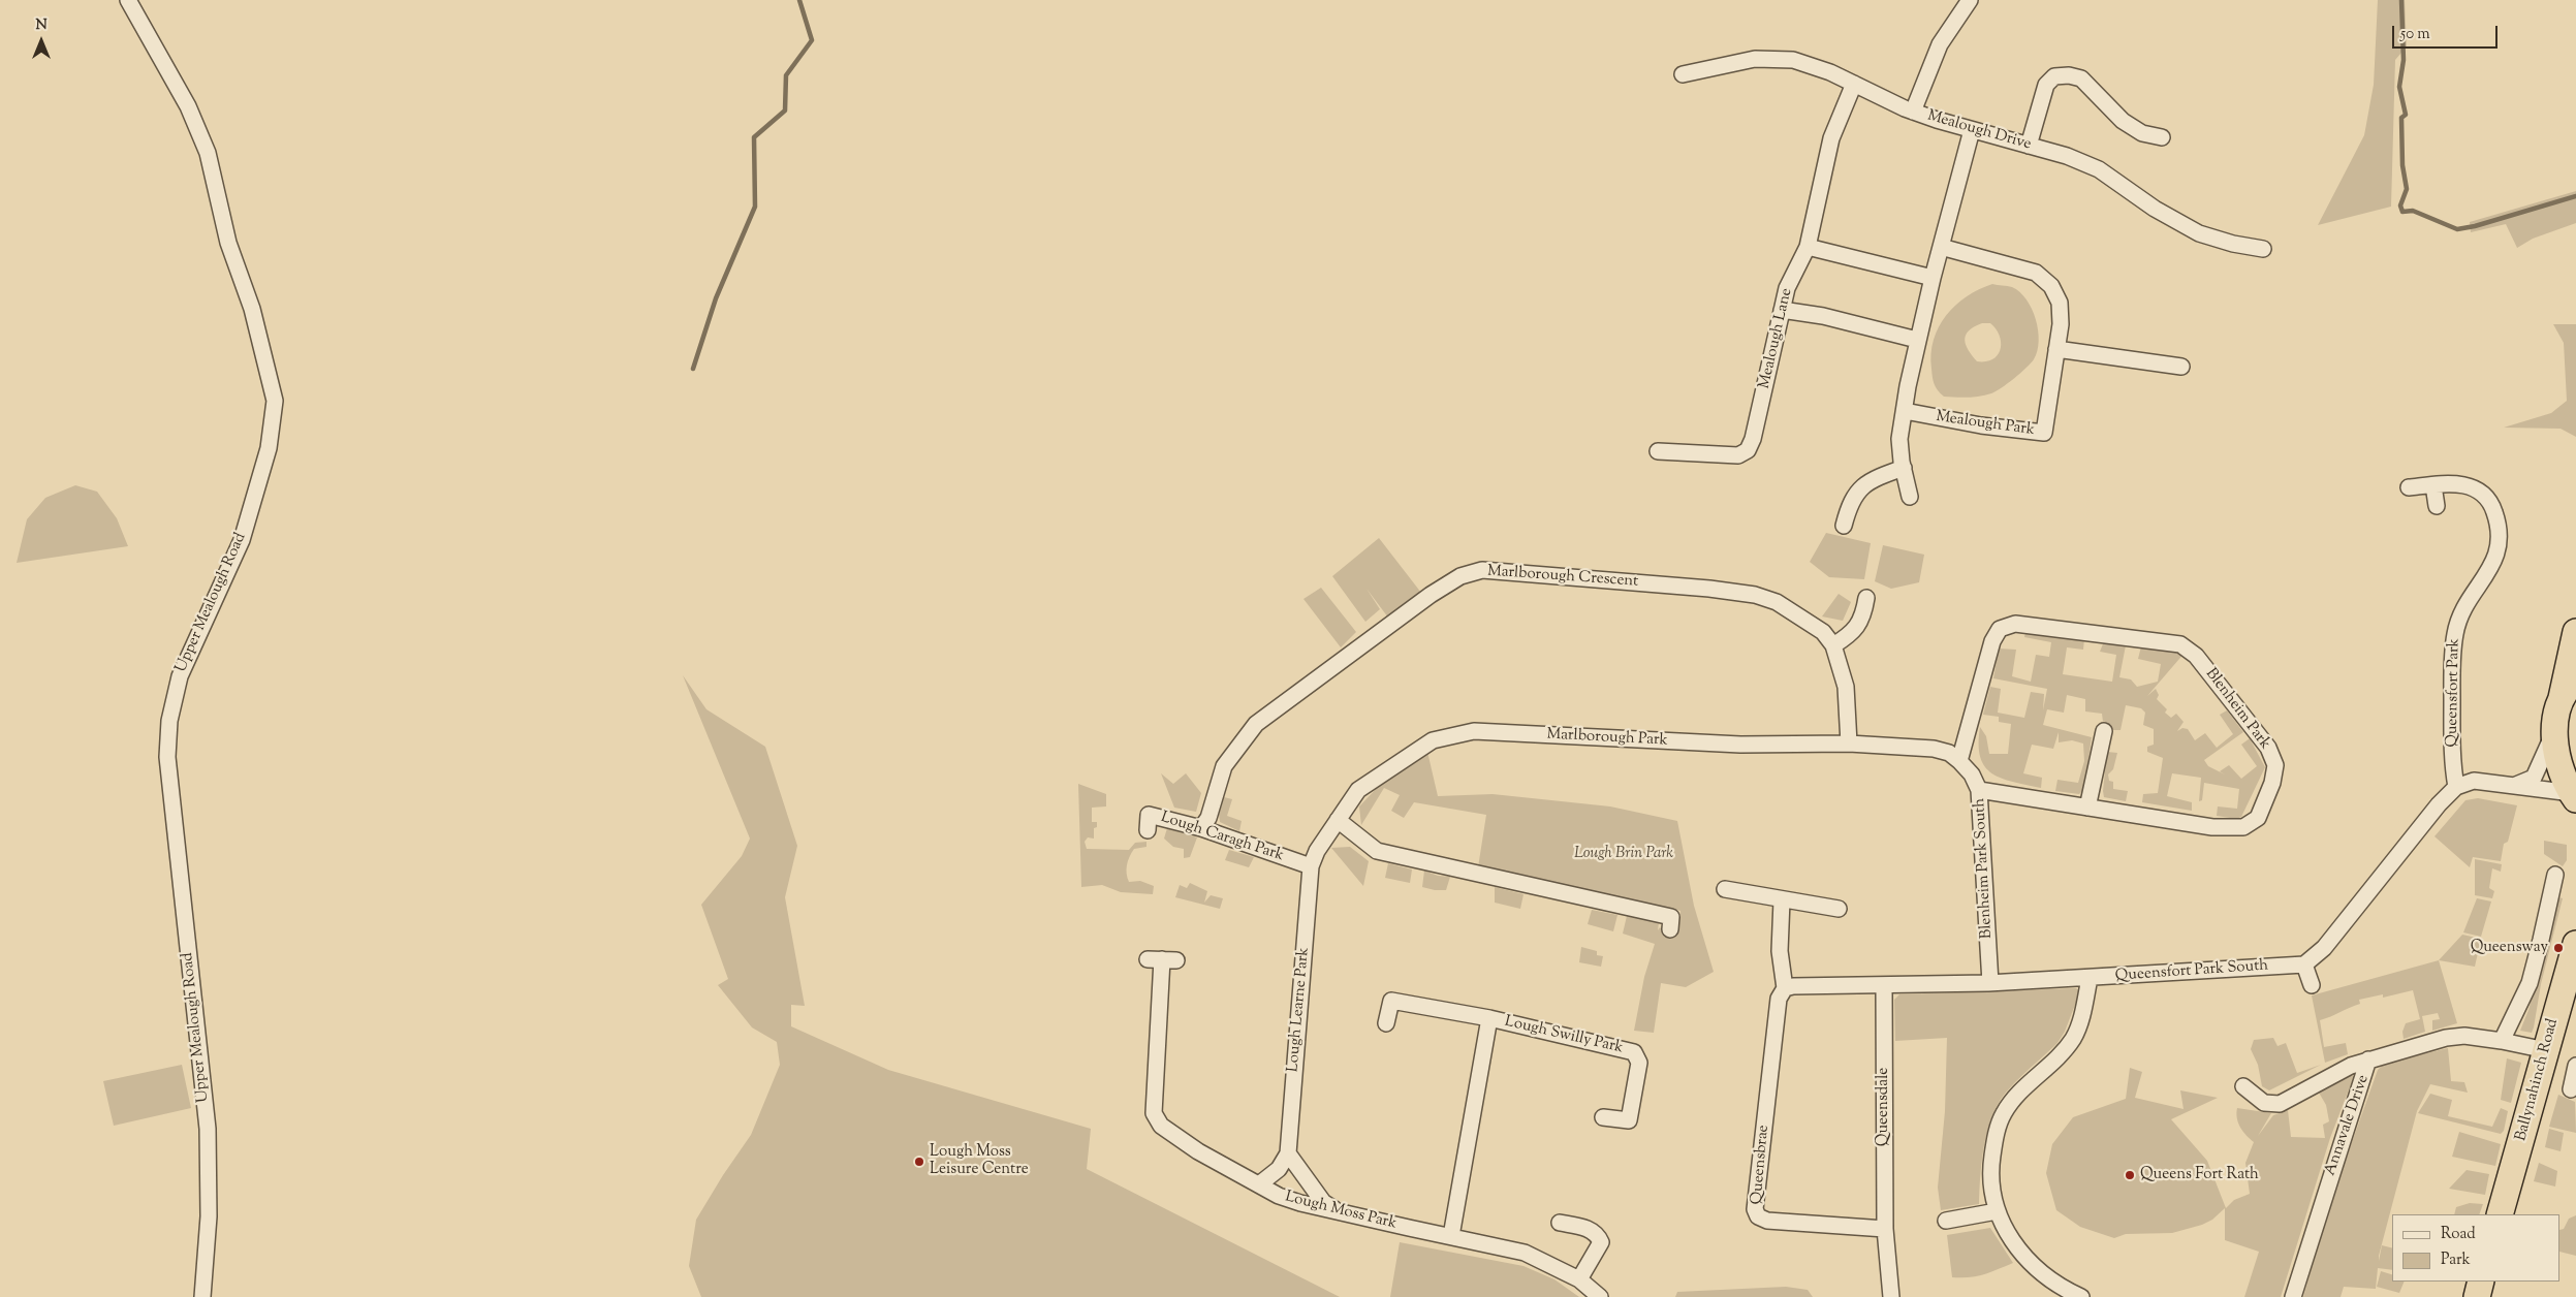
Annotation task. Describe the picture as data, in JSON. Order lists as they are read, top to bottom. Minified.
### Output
{"streets":{"highway":["Ballynahinch Road"],"street":["Mealough Drive","Mealough Lane","Mealough Park","Marlborough Crescent","Upper Mealough Road","Queensfort Park","Blenheim Park","Marlborough Park","Lough Caragh Park","Blenheim Park South","Queensfort Park South","Lough Learne Park","Lough Swilly Park","Queensdale","Annavale Drive","Queensbrae","Lough Moss Park"]},"crossings":[["Mealough Drive","Mealough Lane"],["Marlborough Crescent","Marlborough Park"],["Marlborough Crescent","Lough Caragh Park"],["Blenheim Park","Marlborough Park"],["Blenheim Park","Blenheim Park South"],["Marlborough Park","Lough Caragh Park"],["Marlborough Park","Blenheim Park South"],["Marlborough Park","Lough Learne Park"],["Lough Caragh Park","Lough Learne Park"],["Blenheim Park South","Queensfort Park South"],["Queensfort Park South","Queensdale"],["Queensfort Park South","Queensbrae"],["Lough Swilly Park","Lough Moss Park"],["Queensdale","Queensbrae"]],"parks":["Lough Brin Park"],"places":["Queensway","Lough Moss Leisure Centre","Queens Fort Rath"],"legend":["Road","Park"],"scale_bar":"50 m","north":"top"}
